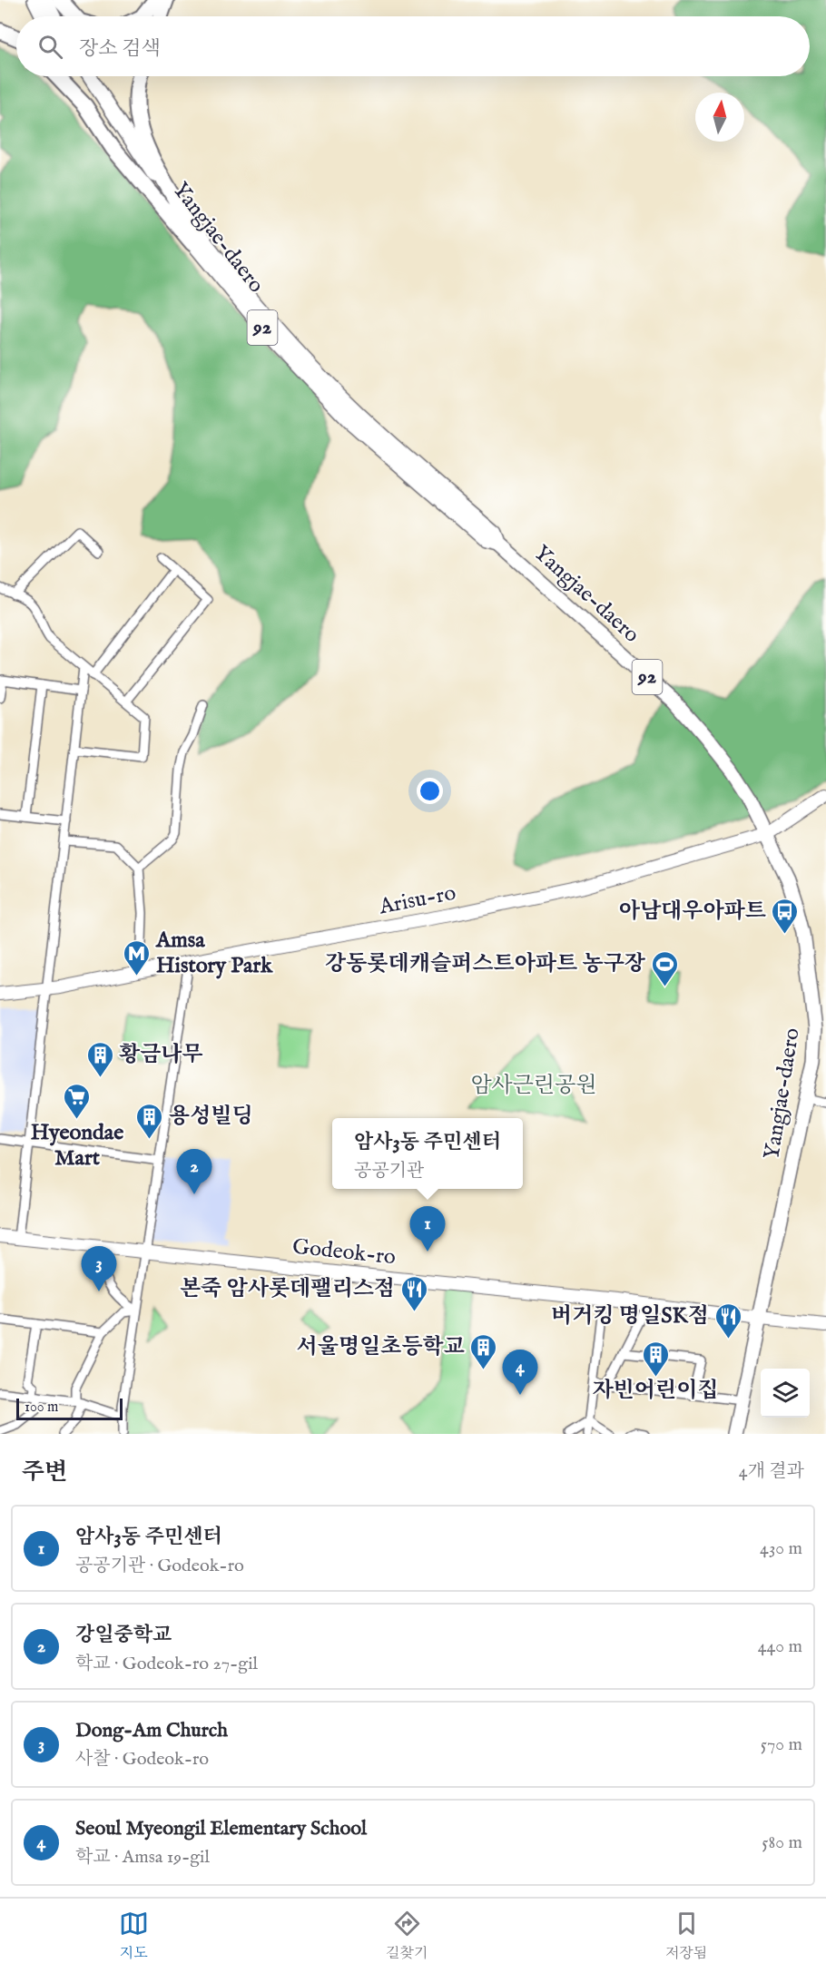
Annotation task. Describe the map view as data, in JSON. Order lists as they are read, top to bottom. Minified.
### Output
{"streets":{"main road":["Yangjae-daero","92","Arisu-ro","Godeok-ro"]},"crossings":[["Yangjae-daero","Arisu-ro"],["Yangjae-daero","Godeok-ro"]],"parks":["암사근린공원"],"places":{"bus stop":["아남대우아파트"],"metro station":["Amsa History Park"],"sports":["강동롯데캐슬퍼스트아파트 농구장"],"building":["황금나무","용성빌딩","서울명일초등학교","자빈어린이집"],"supermarket":["Hyeondae Mart"],"restaurant":["본죽 암사롯데팰리스점","버거킹 명일SK점"]},"scale_bar":"100 m","north":"top","page":{"search":"장소 검색","popup":["암사3동 주민센터","공공기관"],"pins":["2","1","3","4"],"scale":"100 m","heading":["주변","4개 결과"],"list":[{"mark":"1","name":"암사3동 주민센터","note":"공공기관 · Godeok-ro","value":"430 m"},{"mark":"2","name":"강일중학교","note":"학교 · Godeok-ro 27-gil","value":"440 m"},{"mark":"3","name":"Dong-Am Church","note":"사찰 · Godeok-ro","value":"570 m"},{"mark":"4","name":"Seoul Myeongil Elementary School","note":"학교 · Amsa 19-gil","value":"580 m"}],"nav":["지도","길찾기","저장됨"]}}
